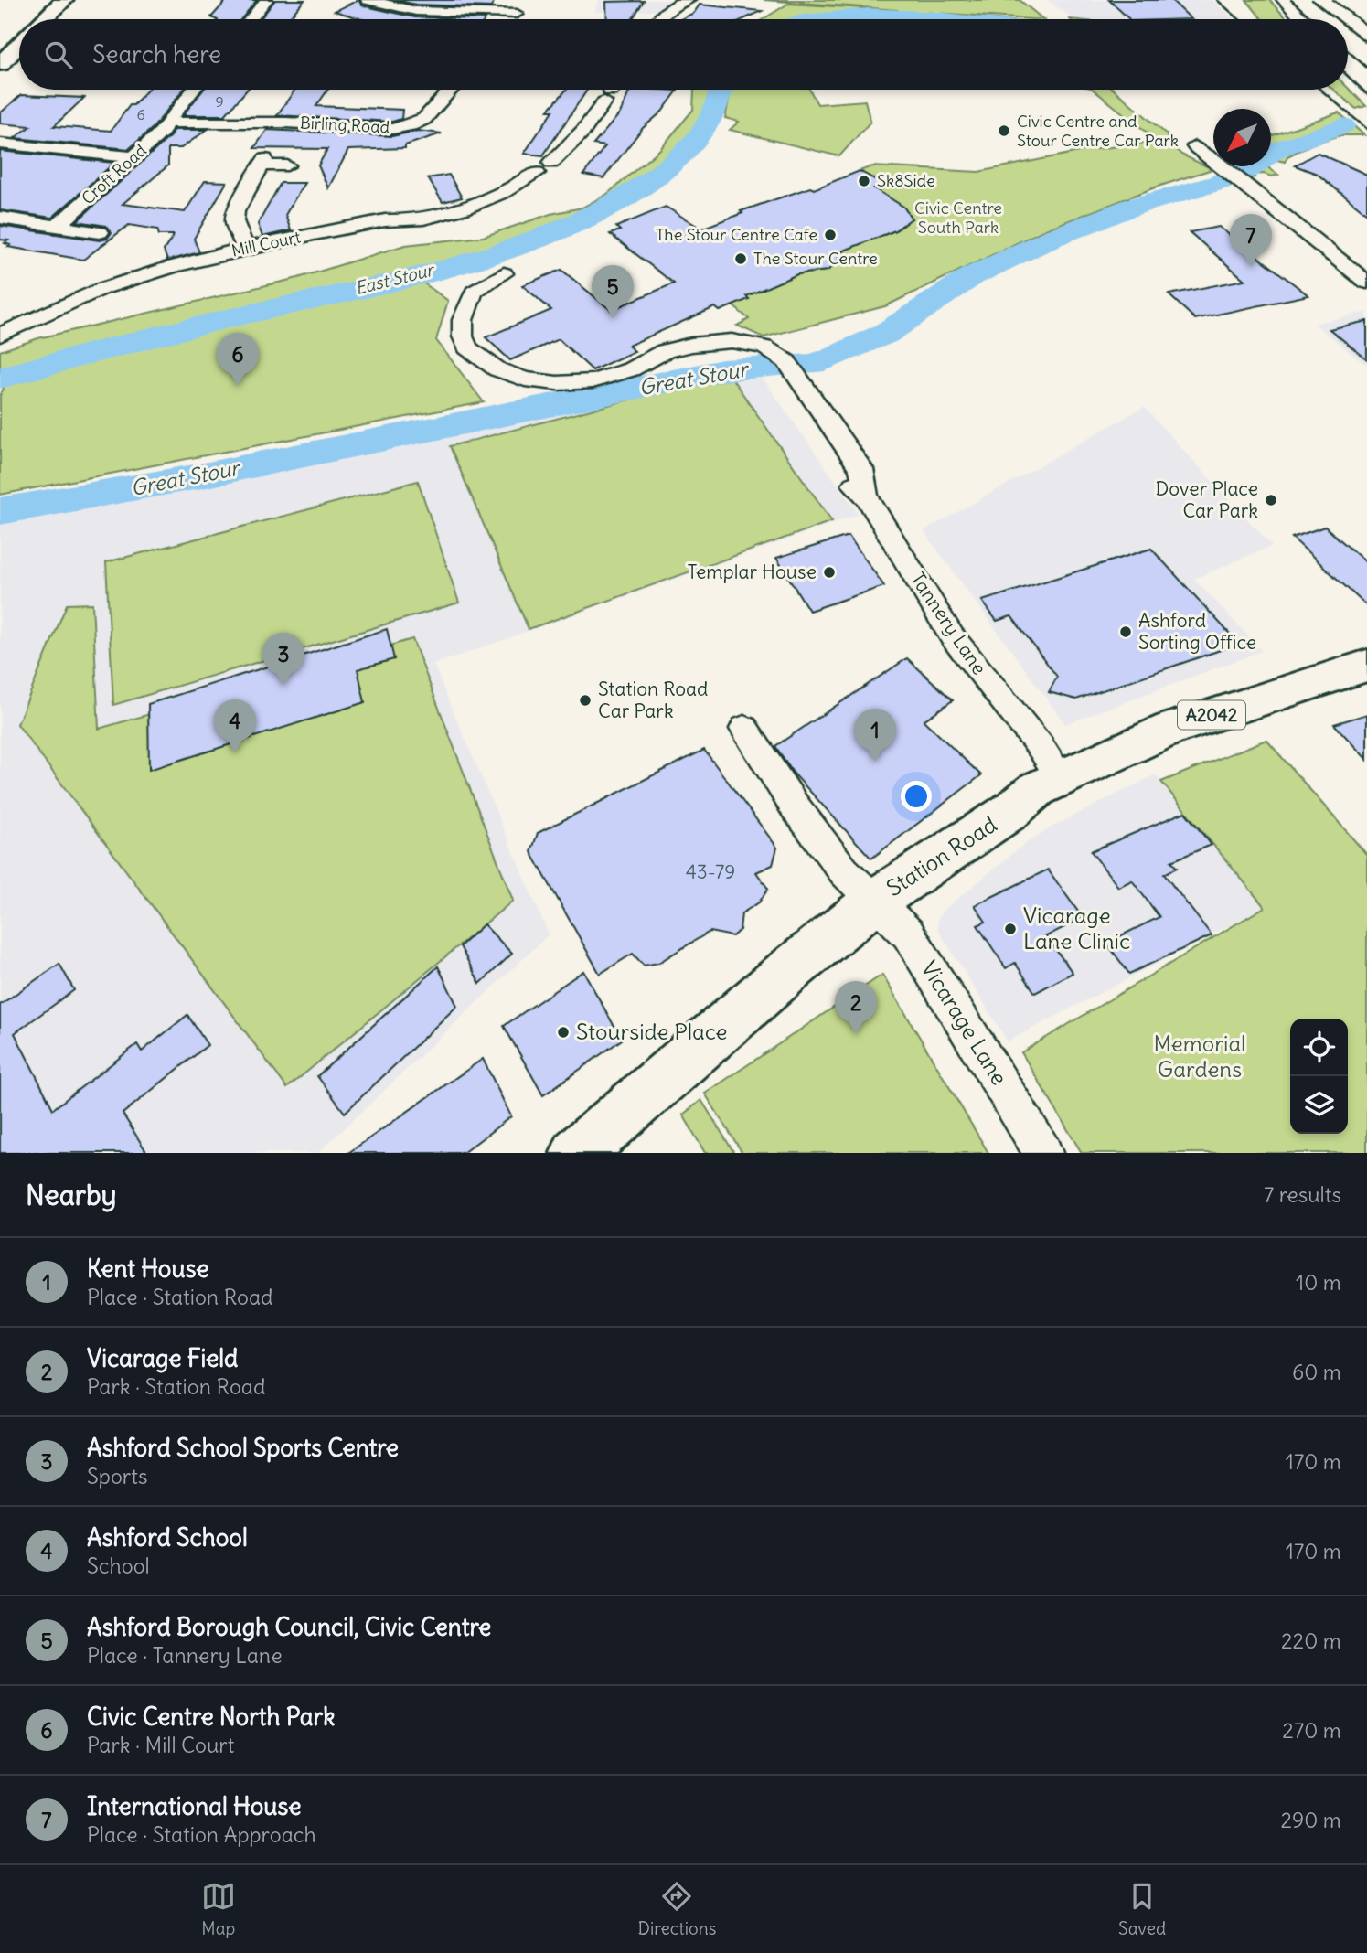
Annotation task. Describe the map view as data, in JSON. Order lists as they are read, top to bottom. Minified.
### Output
{"streets":{"main road":["A2042","Station Road"],"street":["Birling Road","Croft Road","Mill Court","Tannery Lane","Vicarage Lane"]},"crossings":[["Birling Road","Croft Road"],["Birling Road","Mill Court"],["Tannery Lane","Station Road"],["Station Road","Vicarage Lane"]],"water":["East Stour","Great Stour"],"parks":["Civic Centre South Park","Memorial Gardens"],"places":["Civic Centre and Stour Centre Car Park","Sk8Side","The Stour Centre Cafe","The Stour Centre","Dover Place Car Park","Templar House","Ashford Sorting Office","Station Road Car Park","Vicarage Lane Clinic","Stourside Place"],"house_numbers":["9","6","43-79"],"north":"bottom left","page":{"search":"Search here","pins":["7","5","6","3","4","1","2"],"heading":["Nearby","7 results"],"list":[{"mark":"1","name":"Kent House","note":"Place · Station Road","value":"10 m"},{"mark":"2","name":"Vicarage Field","note":"Park · Station Road","value":"60 m"},{"mark":"3","name":"Ashford School Sports Centre","note":"Sports","value":"170 m"},{"mark":"4","name":"Ashford School","note":"School","value":"170 m"},{"mark":"5","name":"Ashford Borough Council, Civic Centre","note":"Place · Tannery Lane","value":"220 m"},{"mark":"6","name":"Civic Centre North Park","note":"Park · Mill Court","value":"270 m"},{"mark":"7","name":"International House","note":"Place · Station Approach","value":"290 m"}],"nav":["Map","Directions","Saved"]}}
